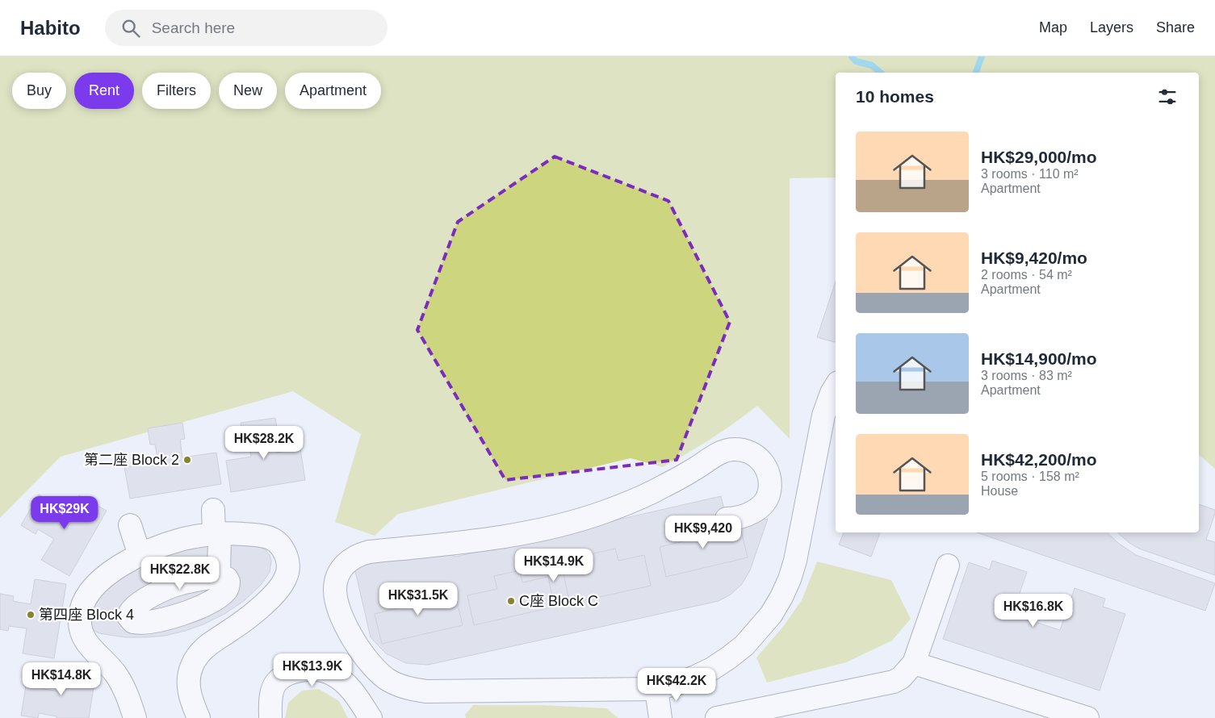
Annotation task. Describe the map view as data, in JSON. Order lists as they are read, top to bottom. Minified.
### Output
{"places":["第二座 Block 2","C座 Block C","第四座 Block 4"],"page":{"header":"Habito","search":"Search here","nav":["Map","Layers","Share"],"chip":["Buy","Rent","Filters","New","Apartment"],"heading":"10 homes","list":[{"name":"HK$29,000/mo","note":"3 rooms · 110 m² · Apartment"},{"name":"HK$9,420/mo","note":"2 rooms · 54 m² · Apartment"},{"name":"HK$14,900/mo","note":"3 rooms · 83 m² · Apartment"},{"name":"HK$42,200/mo","note":"5 rooms · 158 m² · House"}],"price":["HK$28.2K","HK$29K","HK$9,420","HK$14.9K","HK$22.8K","HK$31.5K","HK$16.8K","HK$13.9K","HK$14.8K","HK$42.2K"]}}
